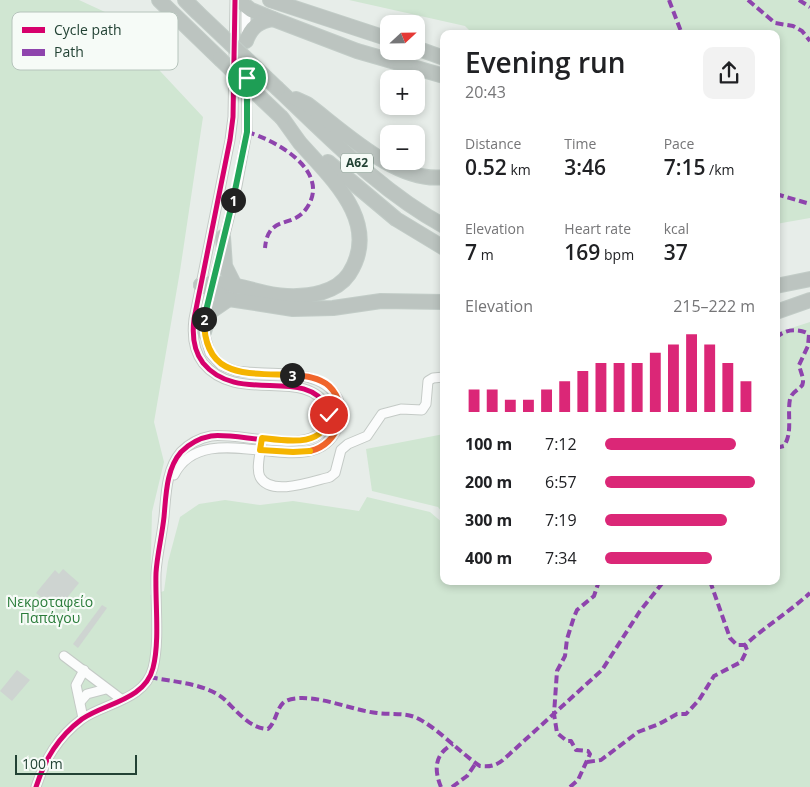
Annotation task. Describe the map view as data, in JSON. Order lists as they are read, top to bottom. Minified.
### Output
{"streets":{"highway":["Α62"]},"parks":["Νεκροταφείο Παπάγου"],"legend":["Cycle path","Path"],"scale_bar":"100 m","north":"right","page":{"map_buttons":["+","−"],"heading":["Evening run","20:43"],"stats":[["Distance","0.52 km"],["Time","3:46"],["Pace","7:15 /km"],["Elevation","7 m"],["Heart rate","169 bpm"],["kcal","37"]],"pins":["1","2","3"],"chart":["Elevation","215–222 m"],"list":[{"name":"100 m","note":"7:12"},{"name":"200 m","note":"6:57"},{"name":"300 m","note":"7:19"},{"name":"400 m","note":"7:34"}],"scale":"100 m"}}
